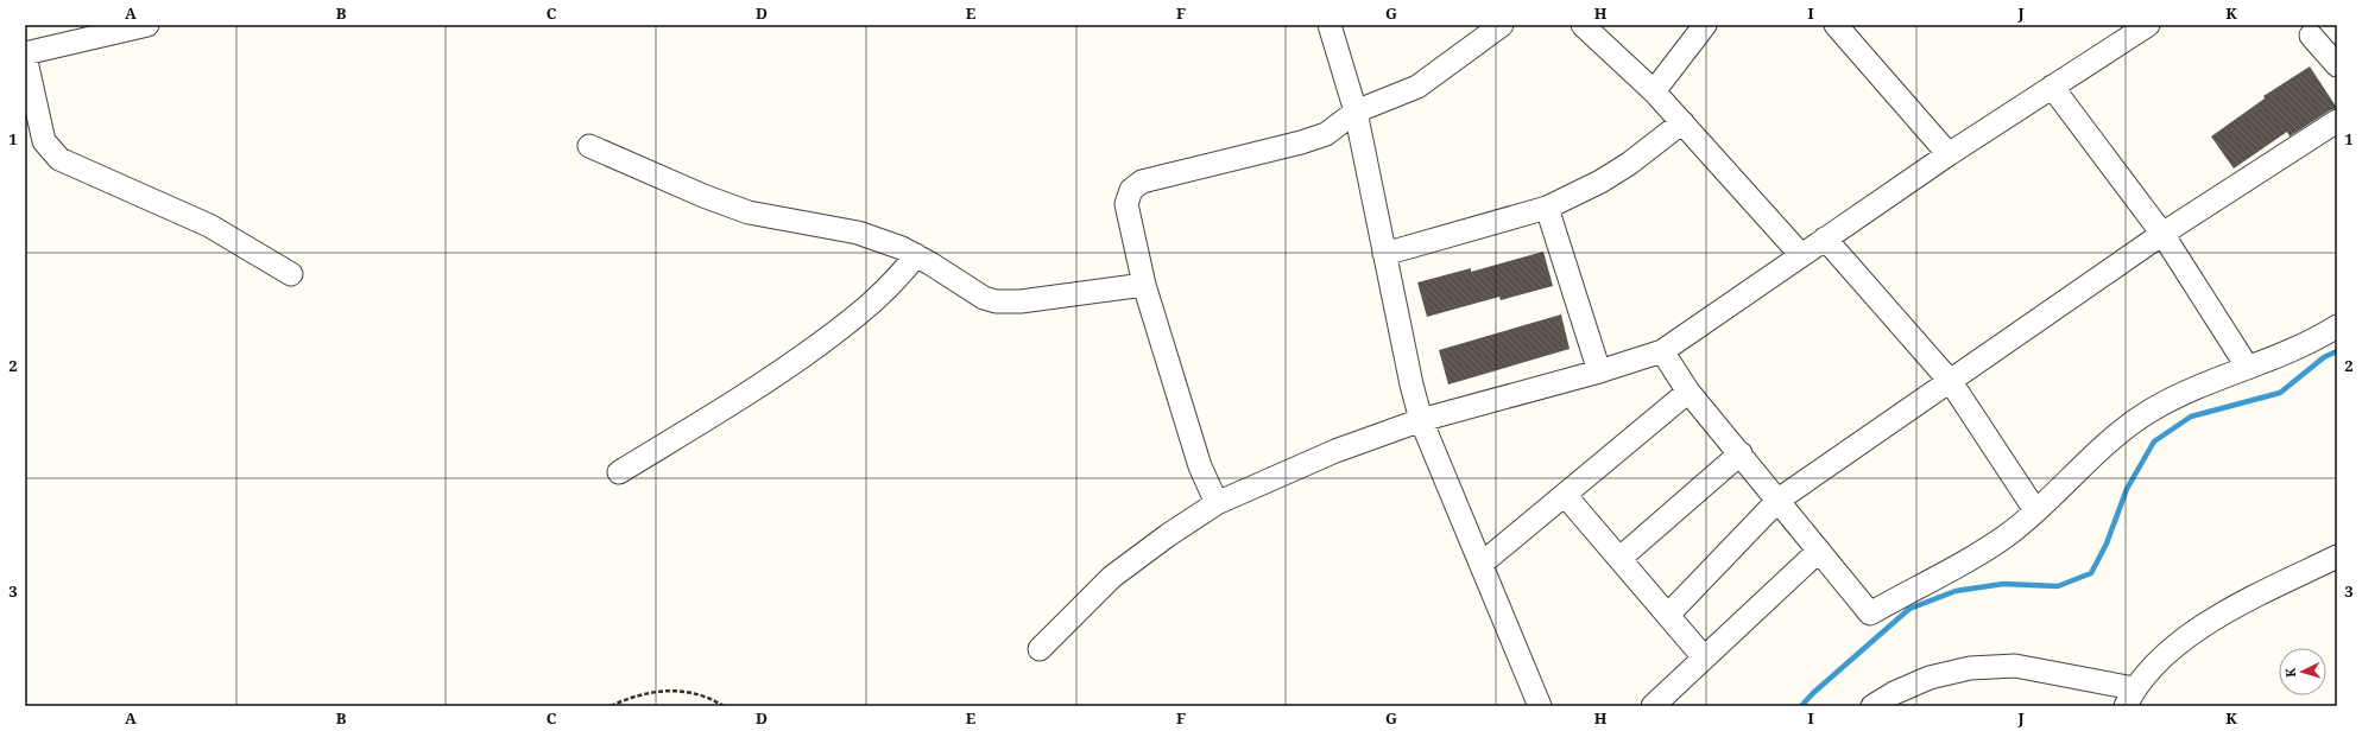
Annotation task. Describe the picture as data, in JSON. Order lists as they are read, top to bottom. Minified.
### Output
{"north":"left","grid":{"columns":["A","B","C","D","E","F","G","H","I","J","K"],"rows":["1","2","3"]}}
